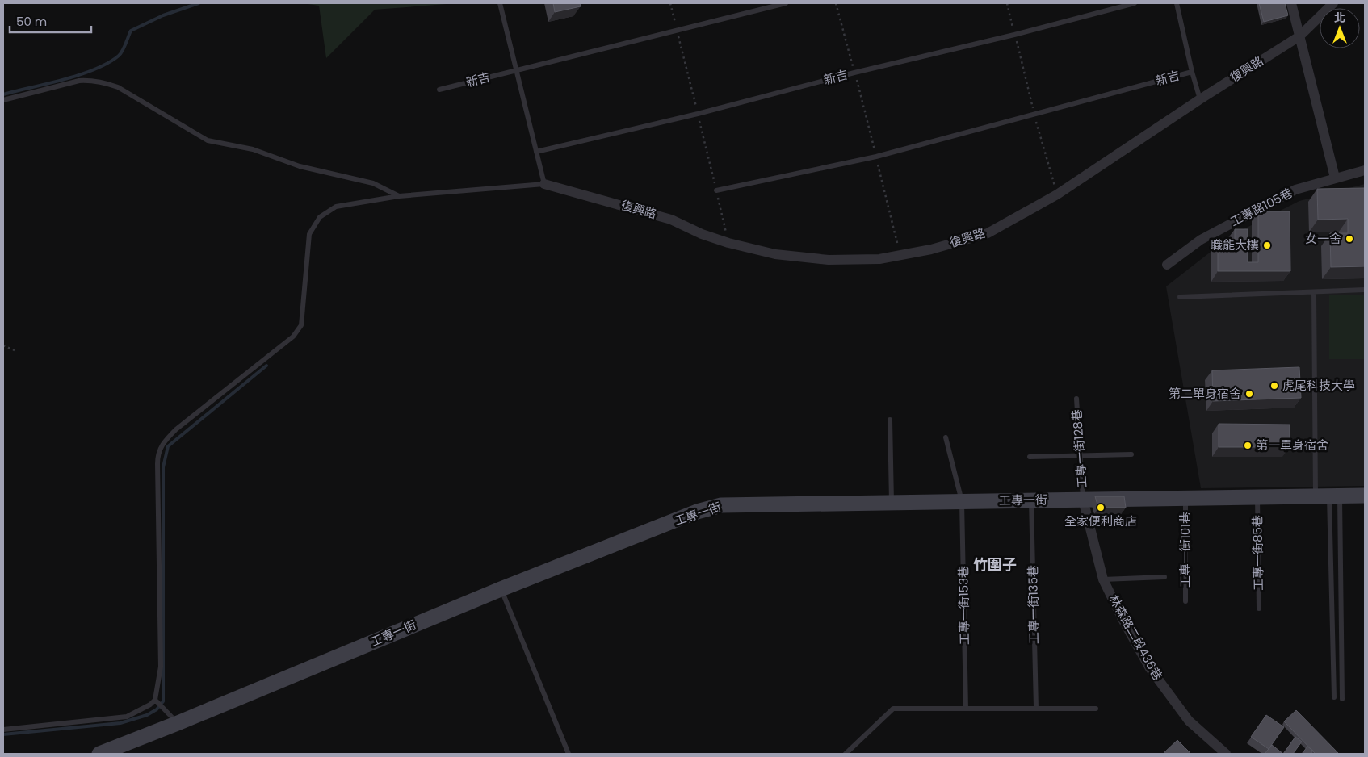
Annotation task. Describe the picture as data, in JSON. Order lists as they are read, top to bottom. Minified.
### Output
{"streets":{"street":["復興路","工專路105巷","工專一街","林森路二段436巷"],"lane":["新吉","工專一街128巷","工專一街101巷","工專一街85巷","工專一街135巷","工專一街153巷"]},"crossings":[["復興路","新吉"],["工專一街128巷","工專一街"],["工專一街128巷","林森路二段436巷"],["工專一街","工專一街101巷"],["工專一街","工專一街85巷"],["工專一街","工專一街135巷"],["工專一街","工專一街153巷"],["工專一街","林森路二段436巷"]],"districts":["竹圍子"],"places":["女一舍","職能大樓","虎尾科技大學","第二單身宿舍","第一單身宿舍","全家便利商店"],"scale_bar":"50 m","north":"top"}
